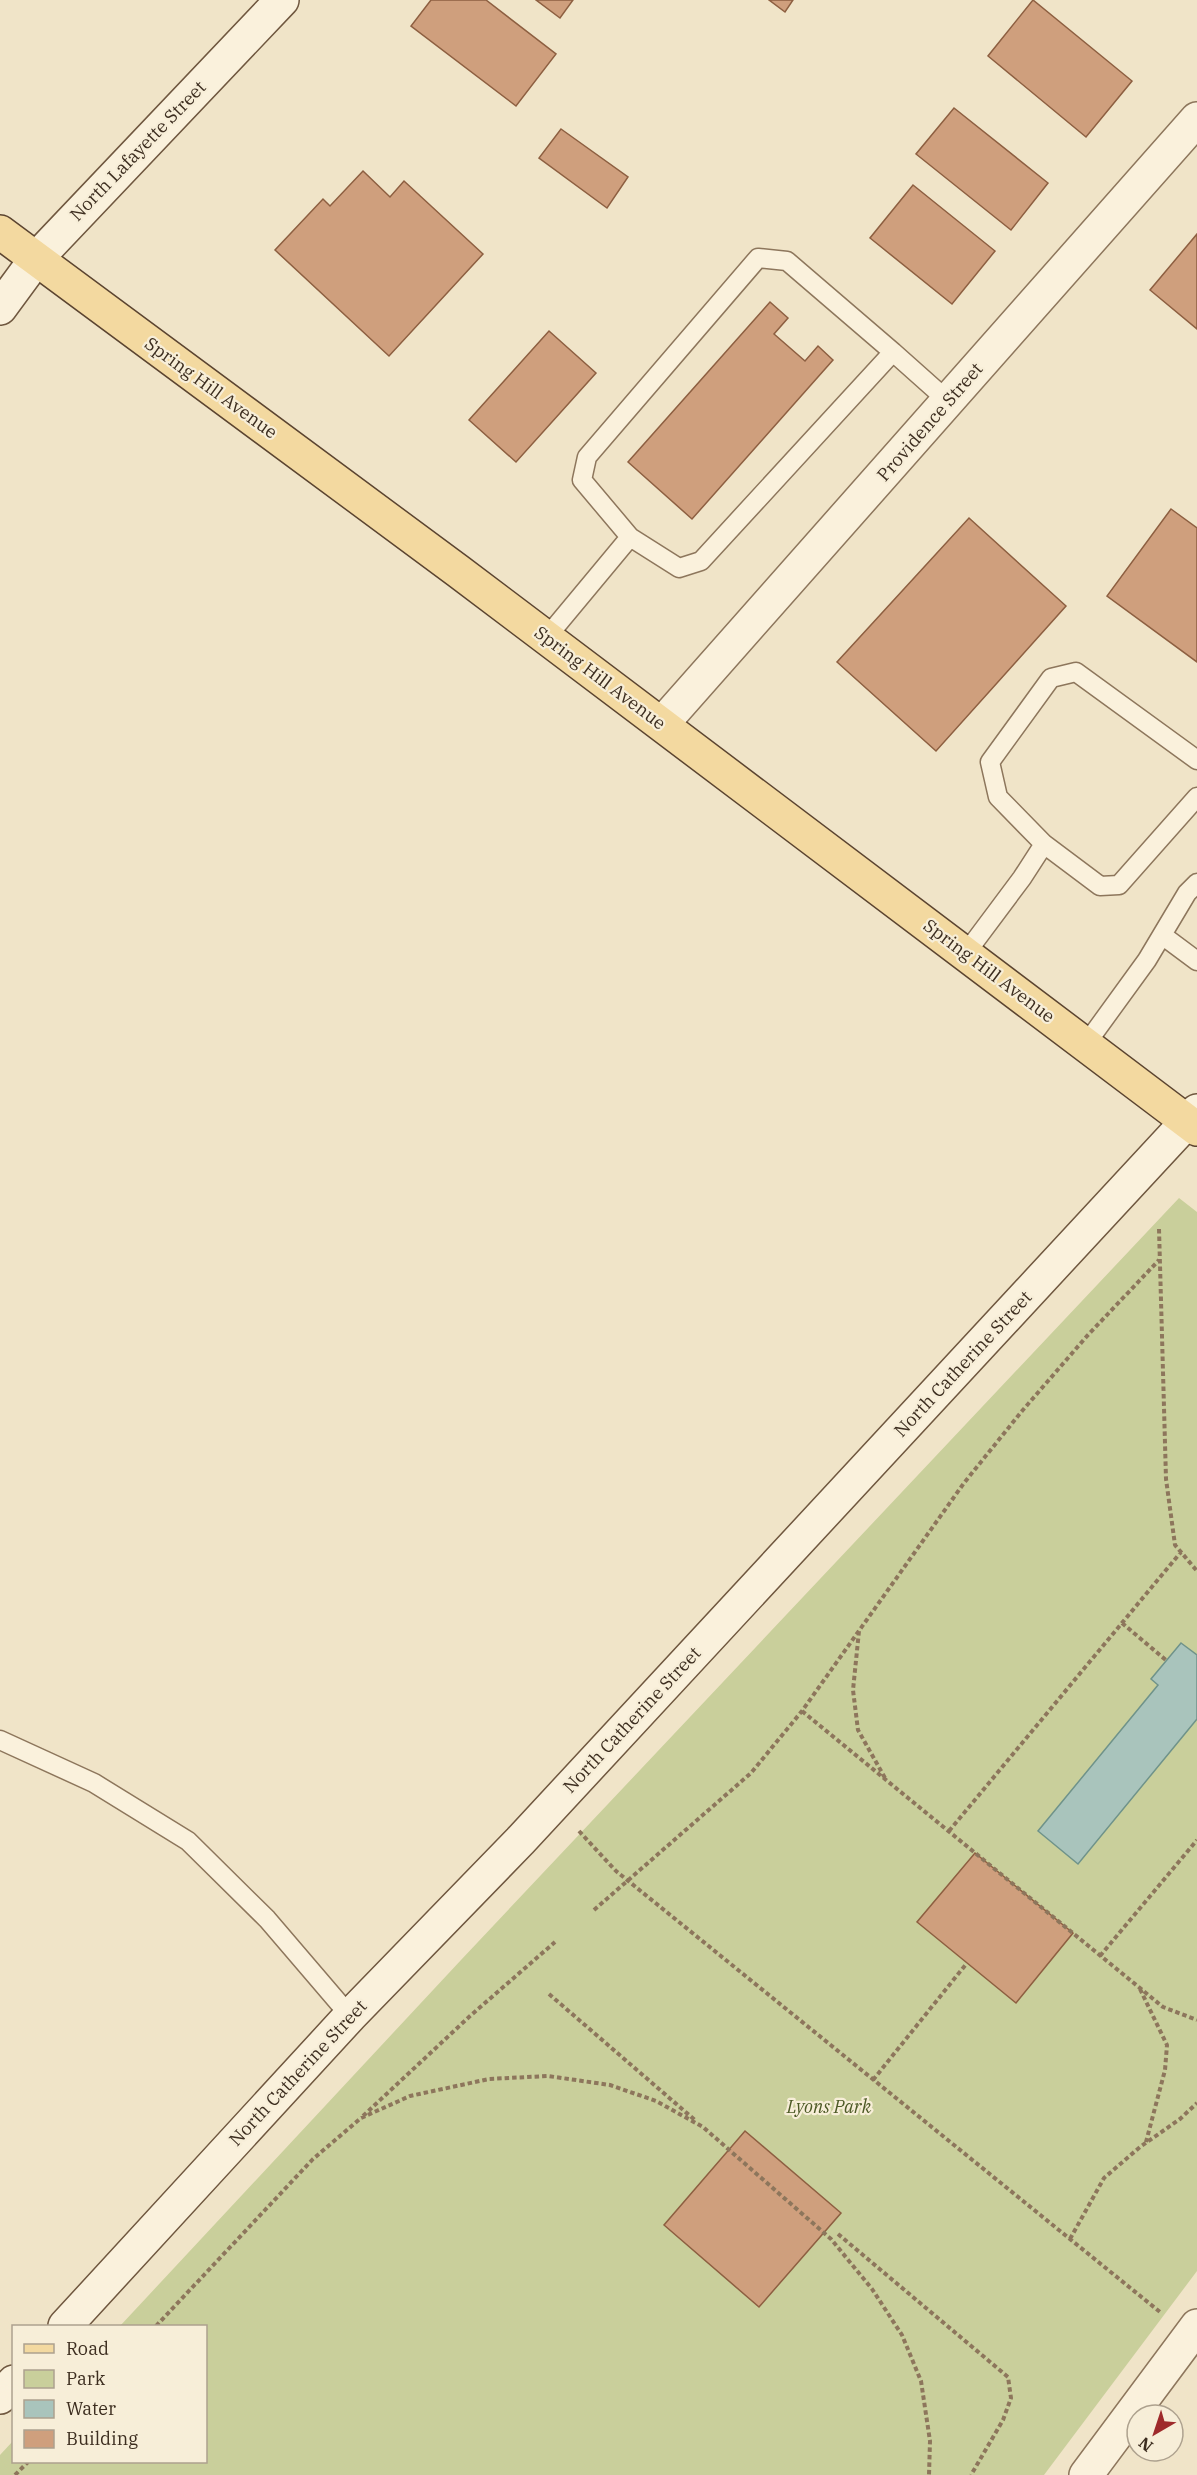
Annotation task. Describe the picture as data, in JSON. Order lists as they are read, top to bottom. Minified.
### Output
{"streets":{"main road":["Spring Hill Avenue"],"street":["North Lafayette Street","Providence Street","North Catherine Street"]},"crossings":[["North Lafayette Street","Spring Hill Avenue"],["Spring Hill Avenue","Providence Street"],["Spring Hill Avenue","North Catherine Street"]],"parks":["Lyons Park"],"legend":["Road","Park","Water","Building"],"north":"bottom left"}
